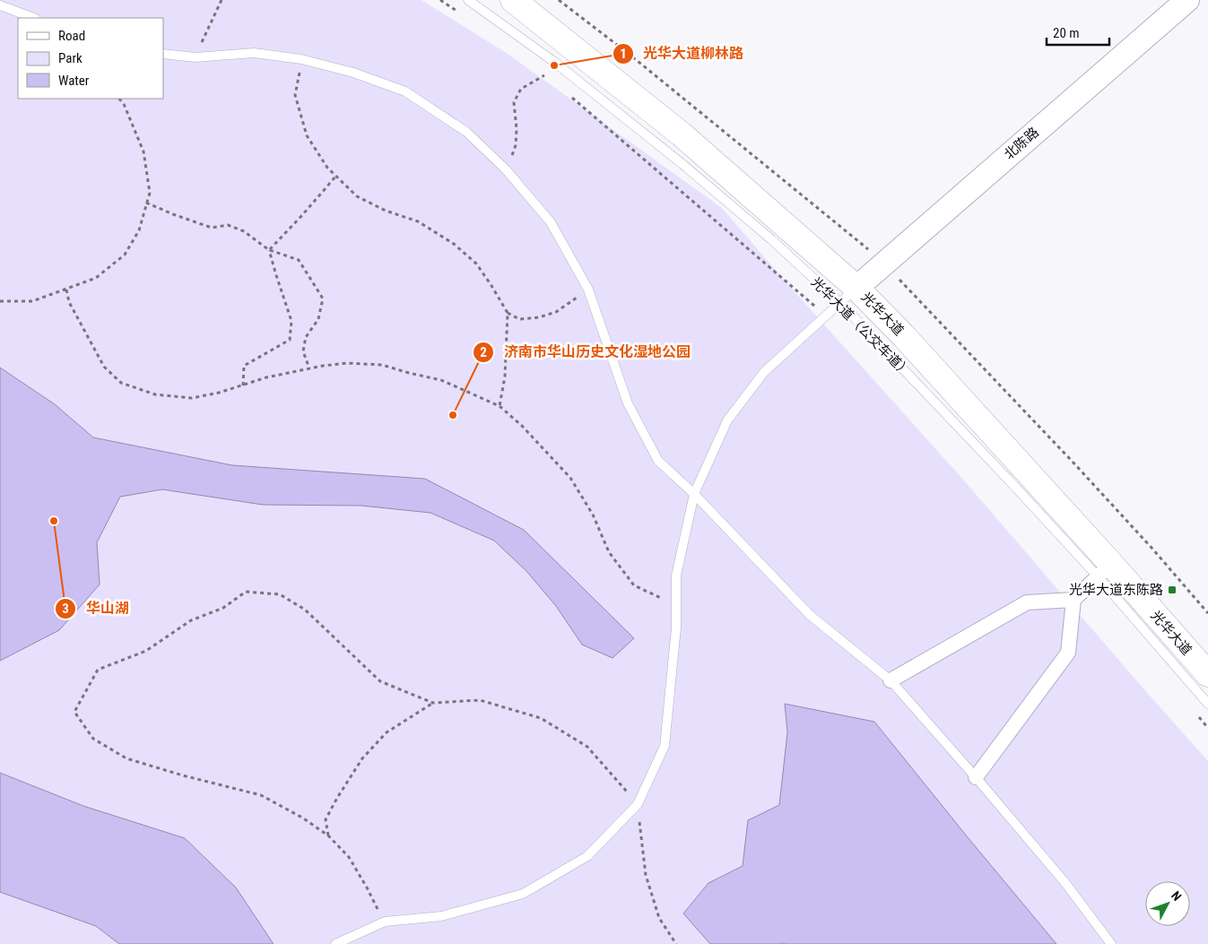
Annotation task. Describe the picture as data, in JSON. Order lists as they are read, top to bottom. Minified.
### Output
{"streets":{"main road":["光华大道"],"street":["北陈路"],"lane":["光华大道（公交车道）"]},"crossings":[["北陈路","光华大道"],["北陈路","光华大道（公交车道）"],["光华大道","光华大道（公交车道）"]],"places":{"other":["光华大道柳林路","济南市华山历史文化湿地公园","华山湖"],"transit":["光华大道东陈路"]},"legend":["Road","Park","Water"],"scale_bar":"20 m","north":"top right"}
